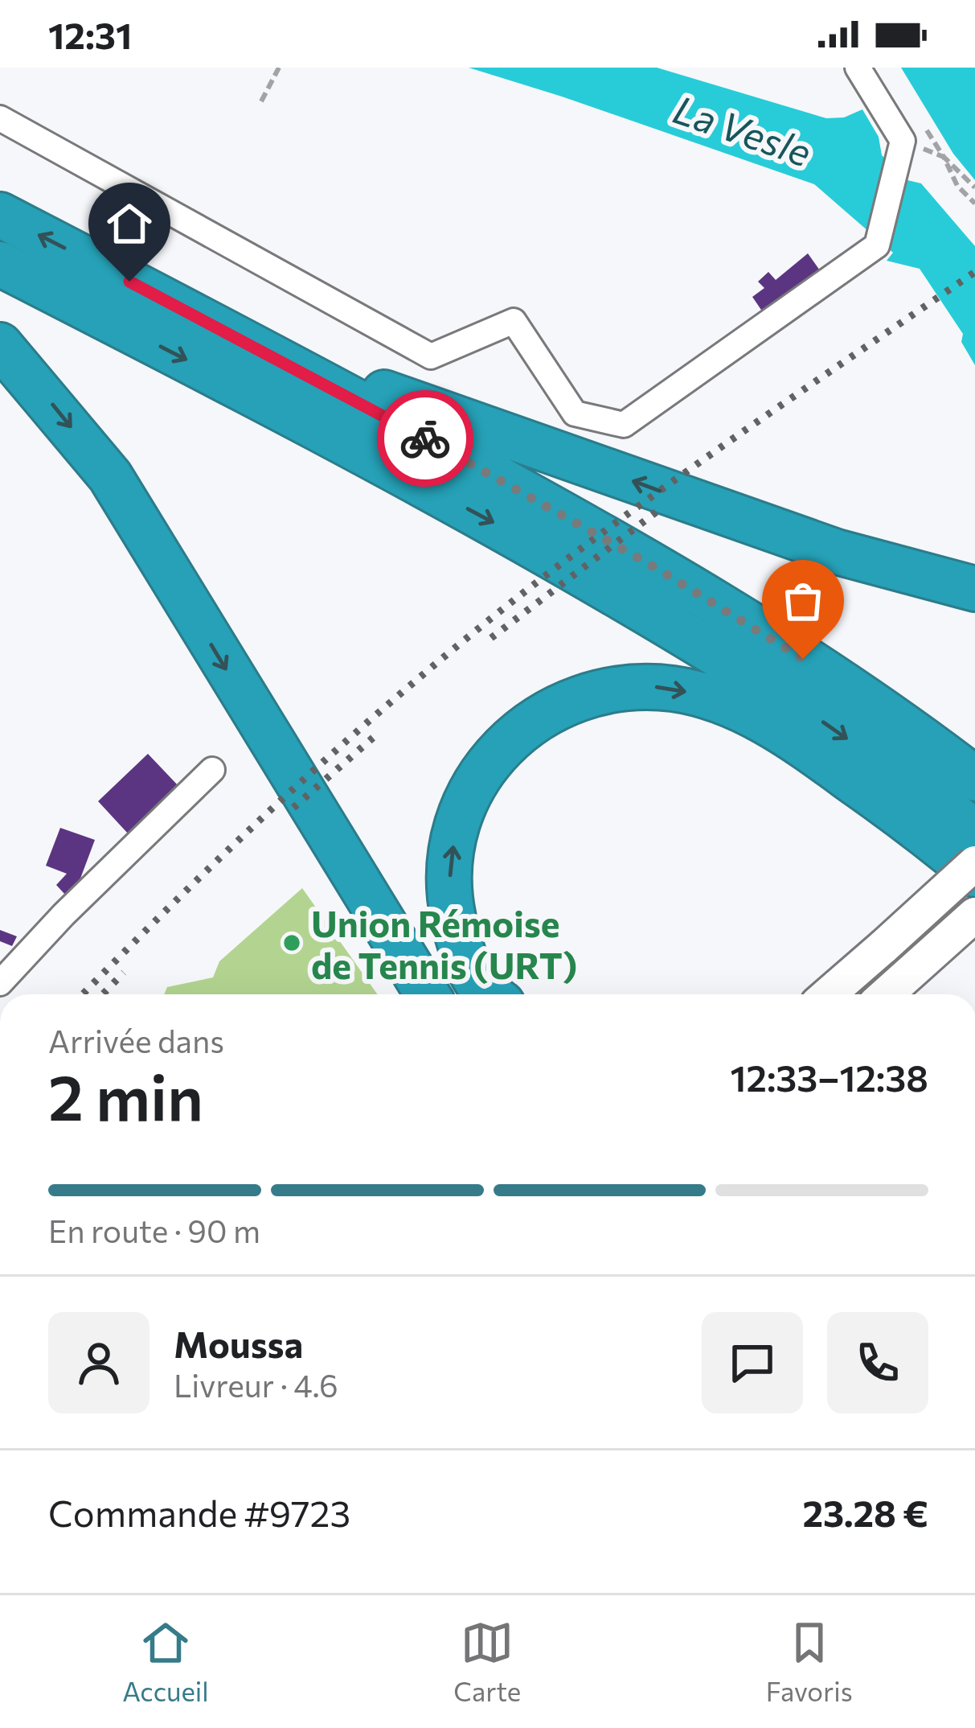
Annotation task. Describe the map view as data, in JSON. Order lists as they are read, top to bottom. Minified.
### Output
{"water":["La Vesle"],"places":["Union Rémoise de Tennis (URT)"],"page":{"status":"12:31","heading":["2 min","Arrivée dans","12:33–12:38"],"panel":["Moussa","Livreur · 4.6","Commande #9723","23.28 €"],"bar":"En route · 90 m","tabs":["Accueil","Carte","Favoris"]}}
